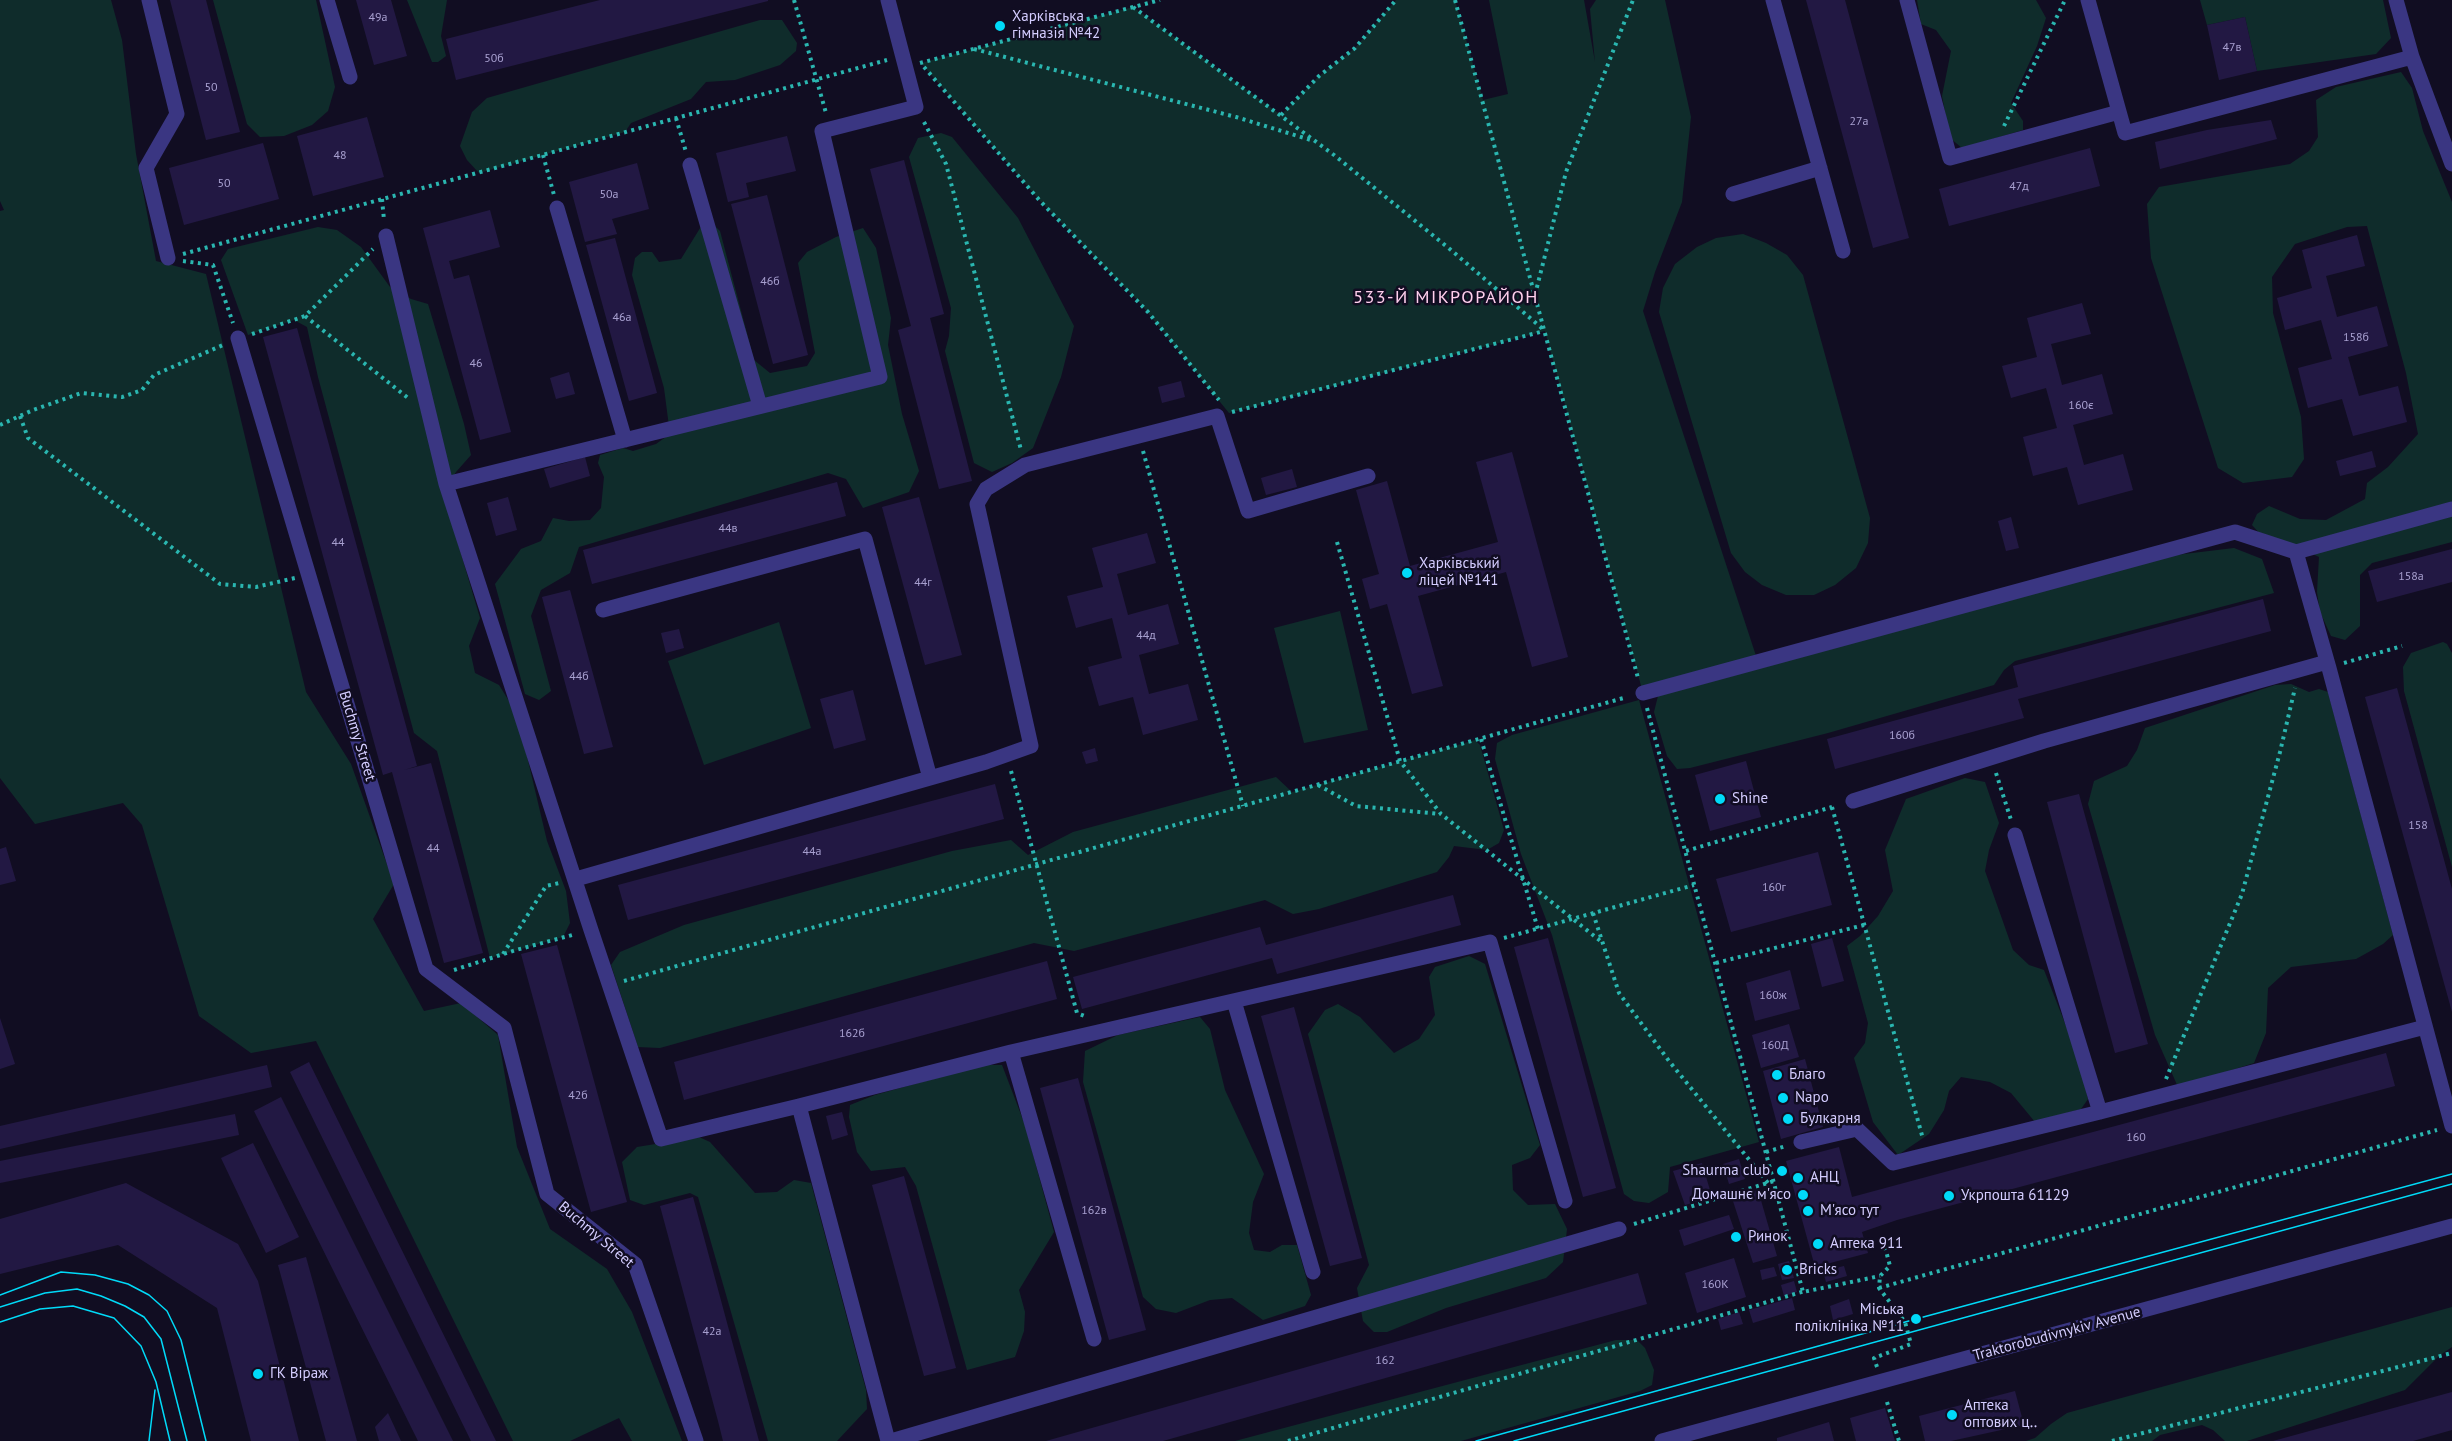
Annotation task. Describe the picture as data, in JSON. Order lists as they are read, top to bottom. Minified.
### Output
{"streets":{"street":["Buchmy Street","Traktorobudivnykiv Avenue"]},"districts":["533-Й МІКРОРАЙОН"],"places":["Харківська гімназія №42","Харківський ліцей №141","Shine","Благо","Napo","Булкарня","Shaurma club","АНЦ","Домашнє м'ясо","Укрпошта 61129","М'ясо тут","Ринок","Аптека 911","Bricks","Міська поліклініка №11","ГК Віраж","Аптека оптових ц‥"],"house_numbers":["49а","47в","50б","50","27а","48","50","47д","50а","46б","46а","158б","46","160є","44в","44","158а","44г","44д","44б","160б","158","44","44а","160г","160ж","162б","160Д","42б","160","162в","160К","42а","162"]}
